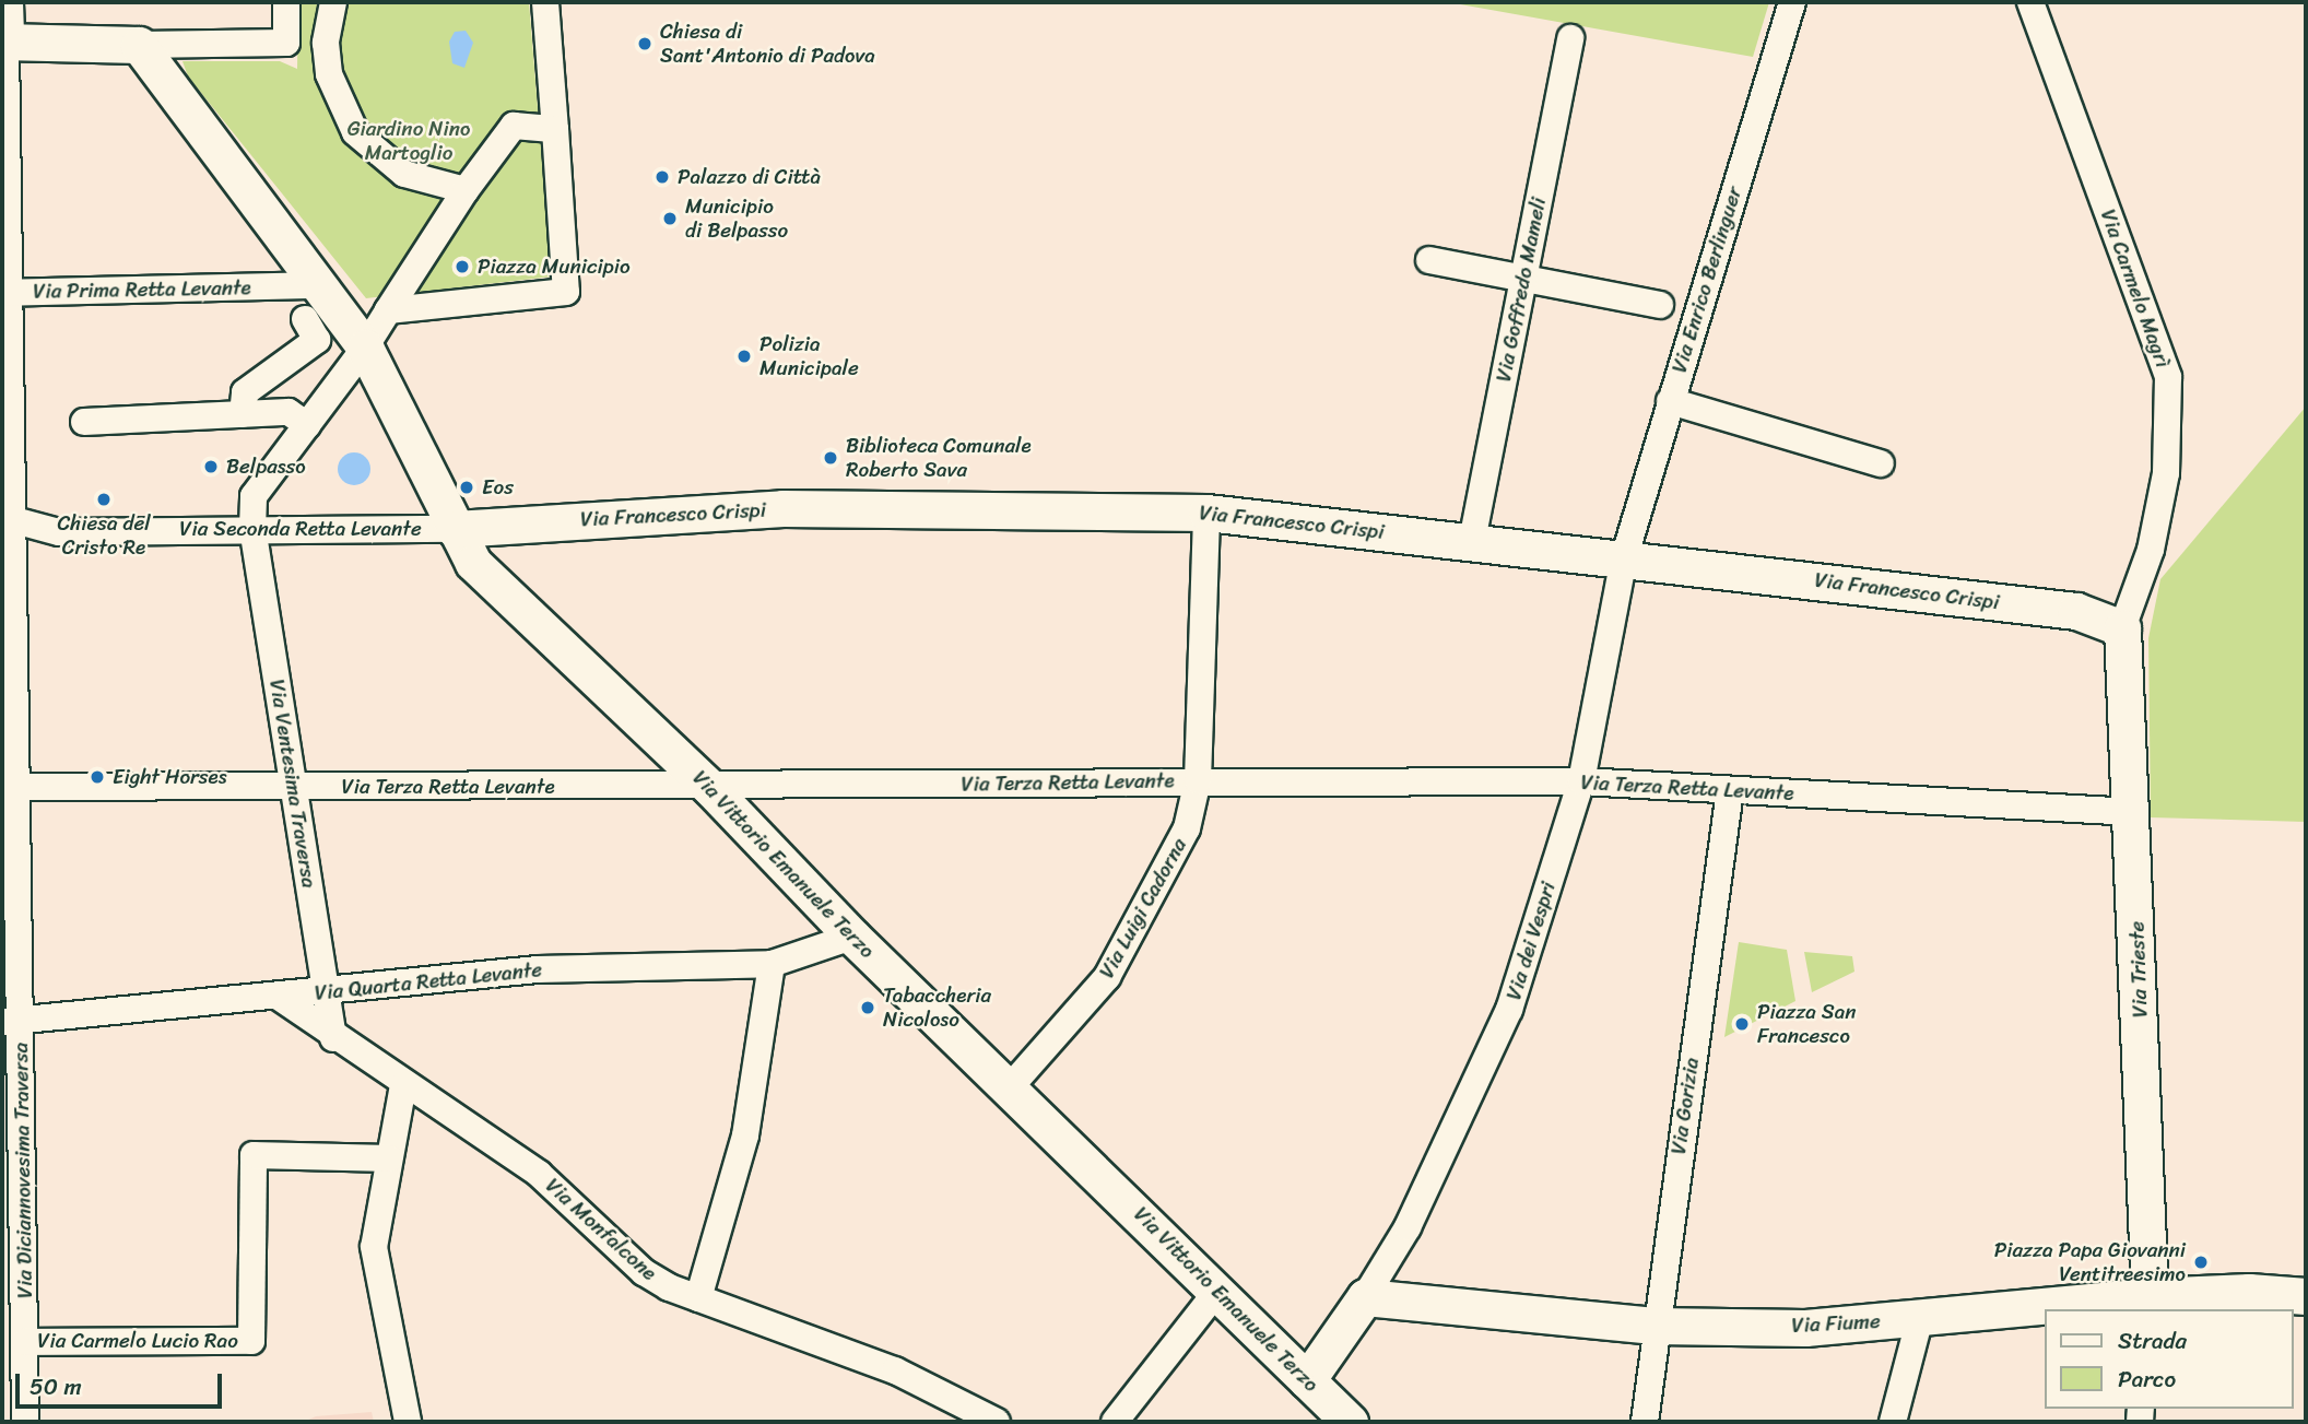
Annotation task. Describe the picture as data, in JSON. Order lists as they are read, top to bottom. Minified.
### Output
{"streets":{"street":["Via Enrico Berlinguer","Via Carmelo Magrì","Via Prima Retta Levante","Via Goffredo Mameli","Via Francesco Crispi","Via Seconda Retta Levante","Via Terza Retta Levante","Via Ventesima Traversa","Via Vittorio Emanuele Terzo","Via Luigi Cadorna","Via dei Vespri","Via Trieste","Via Quarta Retta Levante","Via Gorizia","Via Diciannovesima Traversa","Via Monfalcone","Via Fiume","Via Carmelo Lucio Rao"]},"crossings":[["Via Enrico Berlinguer","Via Francesco Crispi"],["Via Enrico Berlinguer","Via dei Vespri"],["Via Carmelo Magrì","Via Francesco Crispi"],["Via Carmelo Magrì","Via Trieste"],["Via Prima Retta Levante","Via Vittorio Emanuele Terzo"],["Via Prima Retta Levante","Via Diciannovesima Traversa"],["Via Goffredo Mameli","Via Francesco Crispi"],["Via Francesco Crispi","Via Seconda Retta Levante"],["Via Francesco Crispi","Via Vittorio Emanuele Terzo"],["Via Francesco Crispi","Via Luigi Cadorna"],["Via Francesco Crispi","Via dei Vespri"],["Via Francesco Crispi","Via Trieste"],["Via Seconda Retta Levante","Via Ventesima Traversa"],["Via Seconda Retta Levante","Via Vittorio Emanuele Terzo"],["Via Seconda Retta Levante","Via Diciannovesima Traversa"],["Via Terza Retta Levante","Via Ventesima Traversa"],["Via Terza Retta Levante","Via Vittorio Emanuele Terzo"],["Via Terza Retta Levante","Via Luigi Cadorna"],["Via Terza Retta Levante","Via dei Vespri"],["Via Terza Retta Levante","Via Trieste"],["Via Terza Retta Levante","Via Gorizia"],["Via Terza Retta Levante","Via Diciannovesima Traversa"],["Via Ventesima Traversa","Via Vittorio Emanuele Terzo"],["Via Ventesima Traversa","Via Quarta Retta Levante"],["Via Ventesima Traversa","Via Monfalcone"],["Via Vittorio Emanuele Terzo","Via Luigi Cadorna"],["Via Vittorio Emanuele Terzo","Via Quarta Retta Levante"],["Via dei Vespri","Via Fiume"],["Via Trieste","Via Fiume"],["Via Quarta Retta Levante","Via Diciannovesima Traversa"],["Via Quarta Retta Levante","Via Monfalcone"],["Via Gorizia","Via Fiume"],["Via Diciannovesima Traversa","Via Carmelo Lucio Rao"]],"parks":["Giardino Nino Martoglio"],"places":["Chiesa di Sant'Antonio di Padova","Palazzo di Città","Municipio di Belpasso","Piazza Municipio","Polizia Municipale","Biblioteca Comunale Roberto Sava","Belpasso","Eos","Chiesa del Cristo Re","Eight Horses","Tabaccheria Nicoloso","Piazza San Francesco","Piazza Papa Giovanni Ventitreesimo"],"legend":["Strada","Parco"],"scale_bar":"50 m"}
